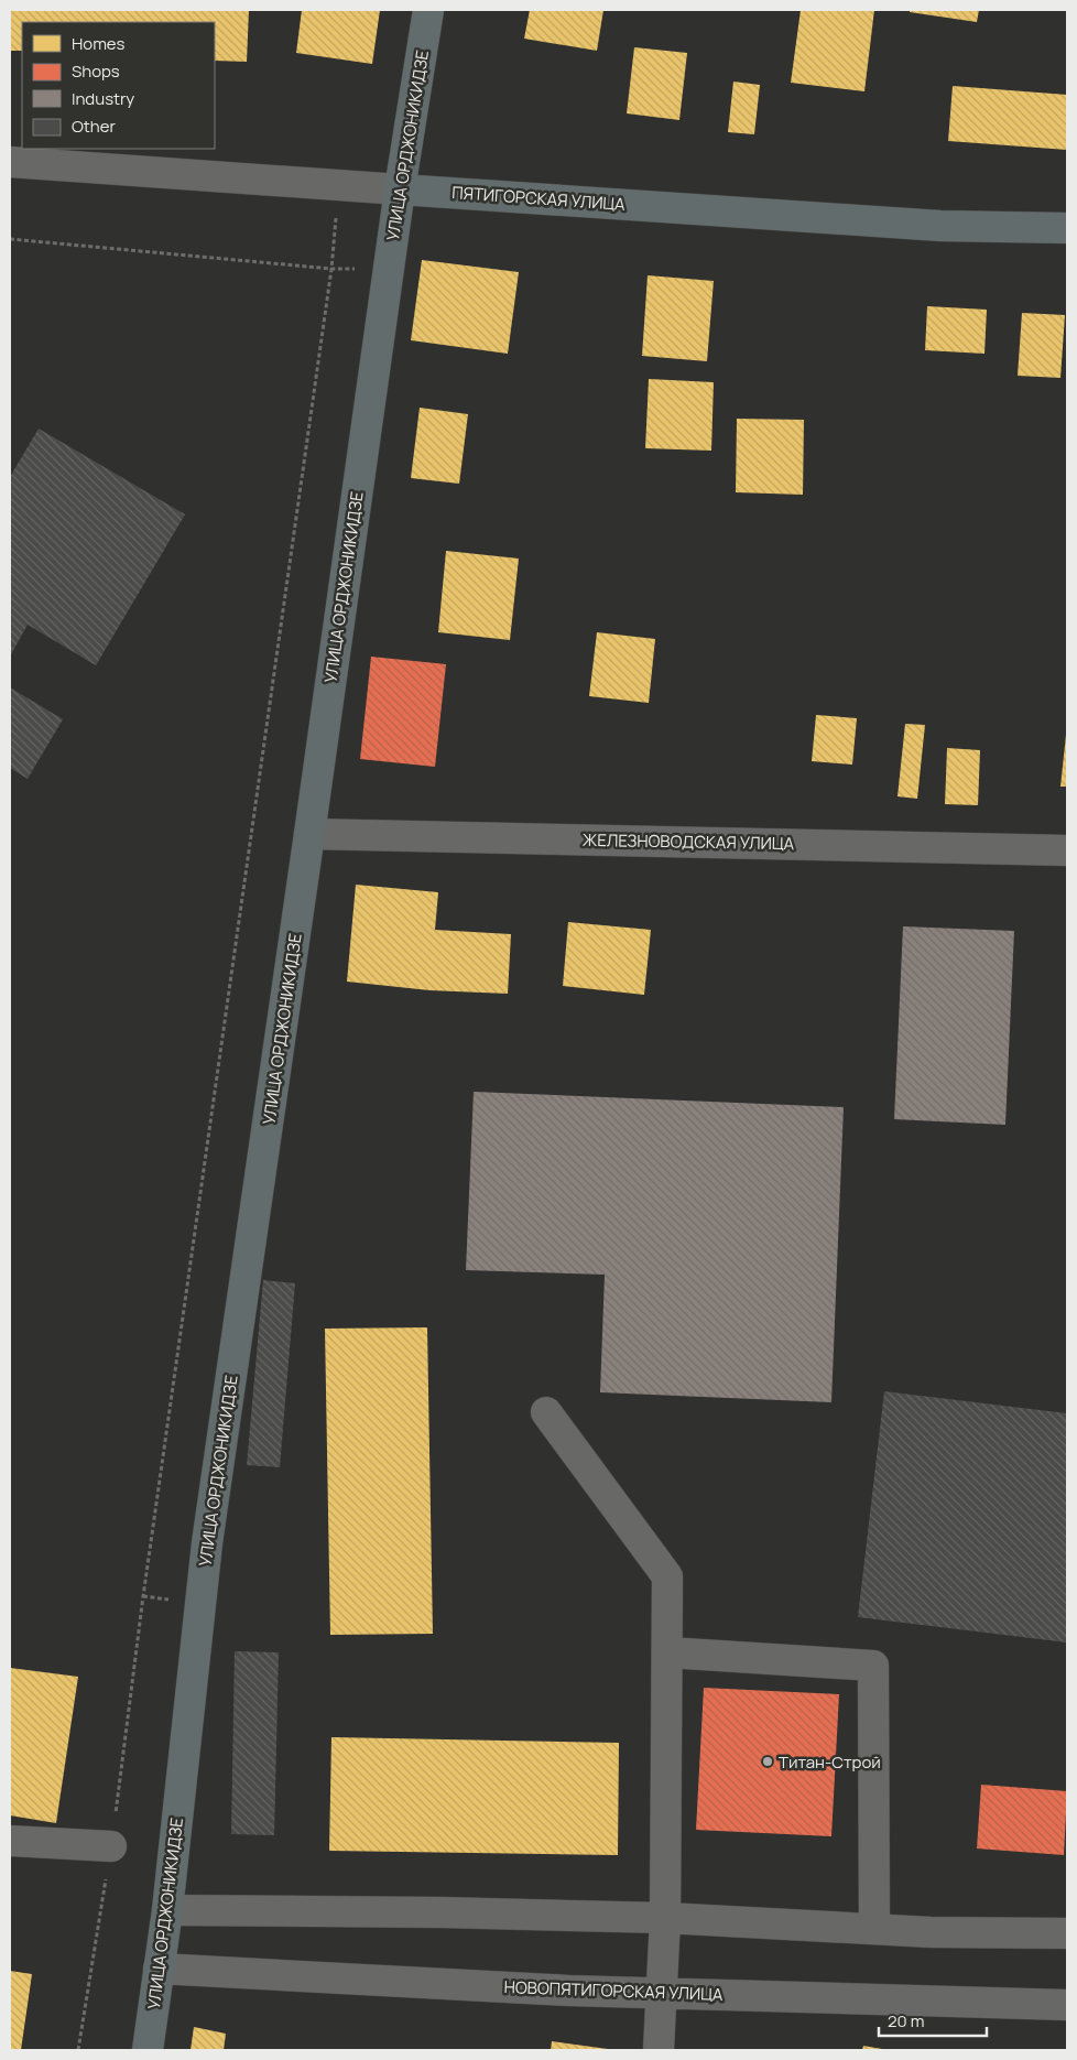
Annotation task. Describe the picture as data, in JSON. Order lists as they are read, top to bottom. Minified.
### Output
{"streets":{"main road":["УЛИЦА ОРДЖОНИКИДЗЕ","ПЯТИГОРСКАЯ УЛИЦА"],"street":["ЖЕЛЕЗНОВОДСКАЯ УЛИЦА","НОВОПЯТИГОРСКАЯ УЛИЦА"]},"crossings":[["УЛИЦА ОРДЖОНИКИДЗЕ","ПЯТИГОРСКАЯ УЛИЦА"],["УЛИЦА ОРДЖОНИКИДЗЕ","ЖЕЛЕЗНОВОДСКАЯ УЛИЦА"],["УЛИЦА ОРДЖОНИКИДЗЕ","НОВОПЯТИГОРСКАЯ УЛИЦА"]],"places":["Титан-Строй"],"legend":["Homes","Shops","Industry","Other"],"scale_bar":"20 m"}
